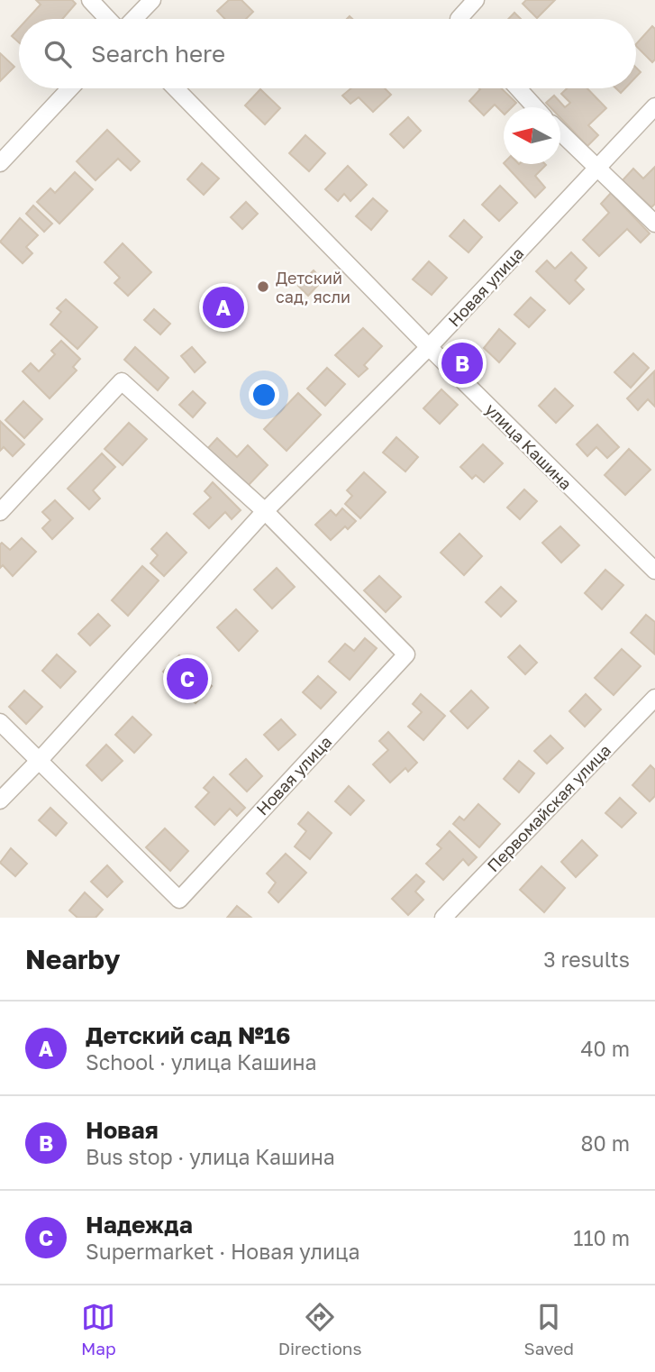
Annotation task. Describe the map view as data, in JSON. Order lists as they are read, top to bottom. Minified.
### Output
{"streets":{"street":["Новая улица","улица Кашина","Первомайская улица"]},"crossings":[["Новая улица","улица Кашина"]],"places":["Детский сад, ясли"],"north":"left","page":{"search":"Search here","pins":["A","B","C"],"heading":["Nearby","3 results"],"list":[{"mark":"A","name":"Детский сад №16","note":"School · улица Кашина","value":"40 m"},{"mark":"B","name":"Новая","note":"Bus stop · улица Кашина","value":"80 m"},{"mark":"C","name":"Надежда","note":"Supermarket · Новая улица","value":"110 m"}],"nav":["Map","Directions","Saved"]}}
